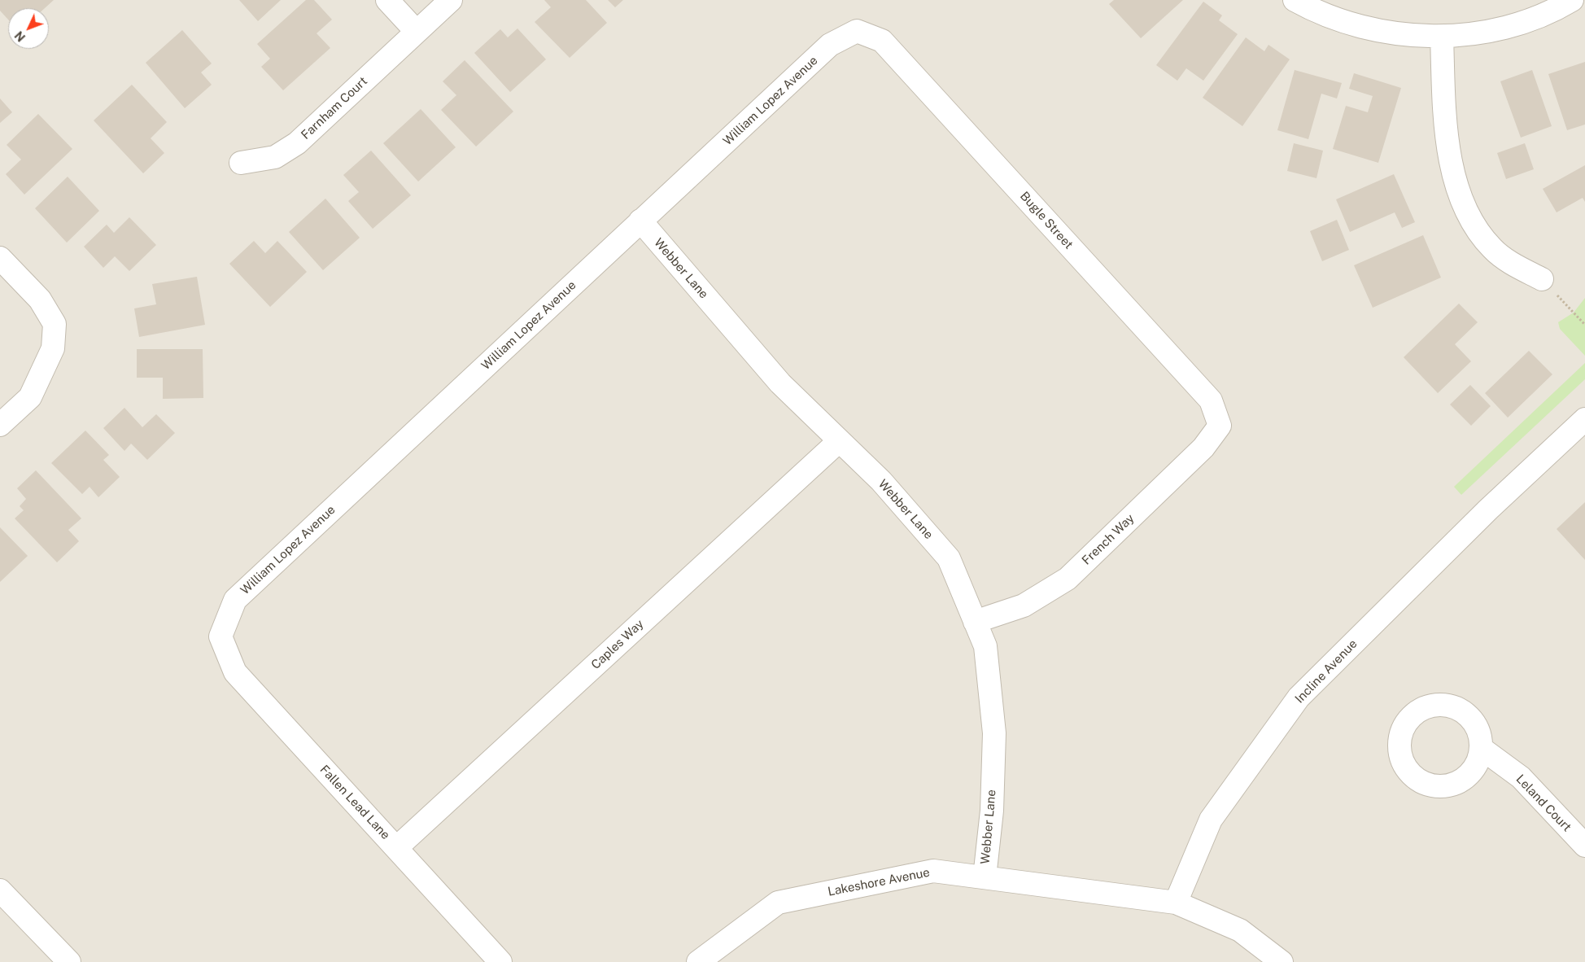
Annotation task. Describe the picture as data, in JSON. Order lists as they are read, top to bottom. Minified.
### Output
{"streets":{"street":["William Lopez Avenue","Farnham Court","Bugle Street","Webber Lane","French Way","Caples Way","Incline Avenue","Fallen Lead Lane","Leland Court","Lakeshore Avenue"]},"crossings":[["William Lopez Avenue","Bugle Street"],["William Lopez Avenue","Webber Lane"],["William Lopez Avenue","Fallen Lead Lane"],["Bugle Street","French Way"],["Webber Lane","French Way"],["Webber Lane","Caples Way"],["Webber Lane","Lakeshore Avenue"],["Caples Way","Fallen Lead Lane"],["Incline Avenue","Lakeshore Avenue"]],"north":"bottom left"}
